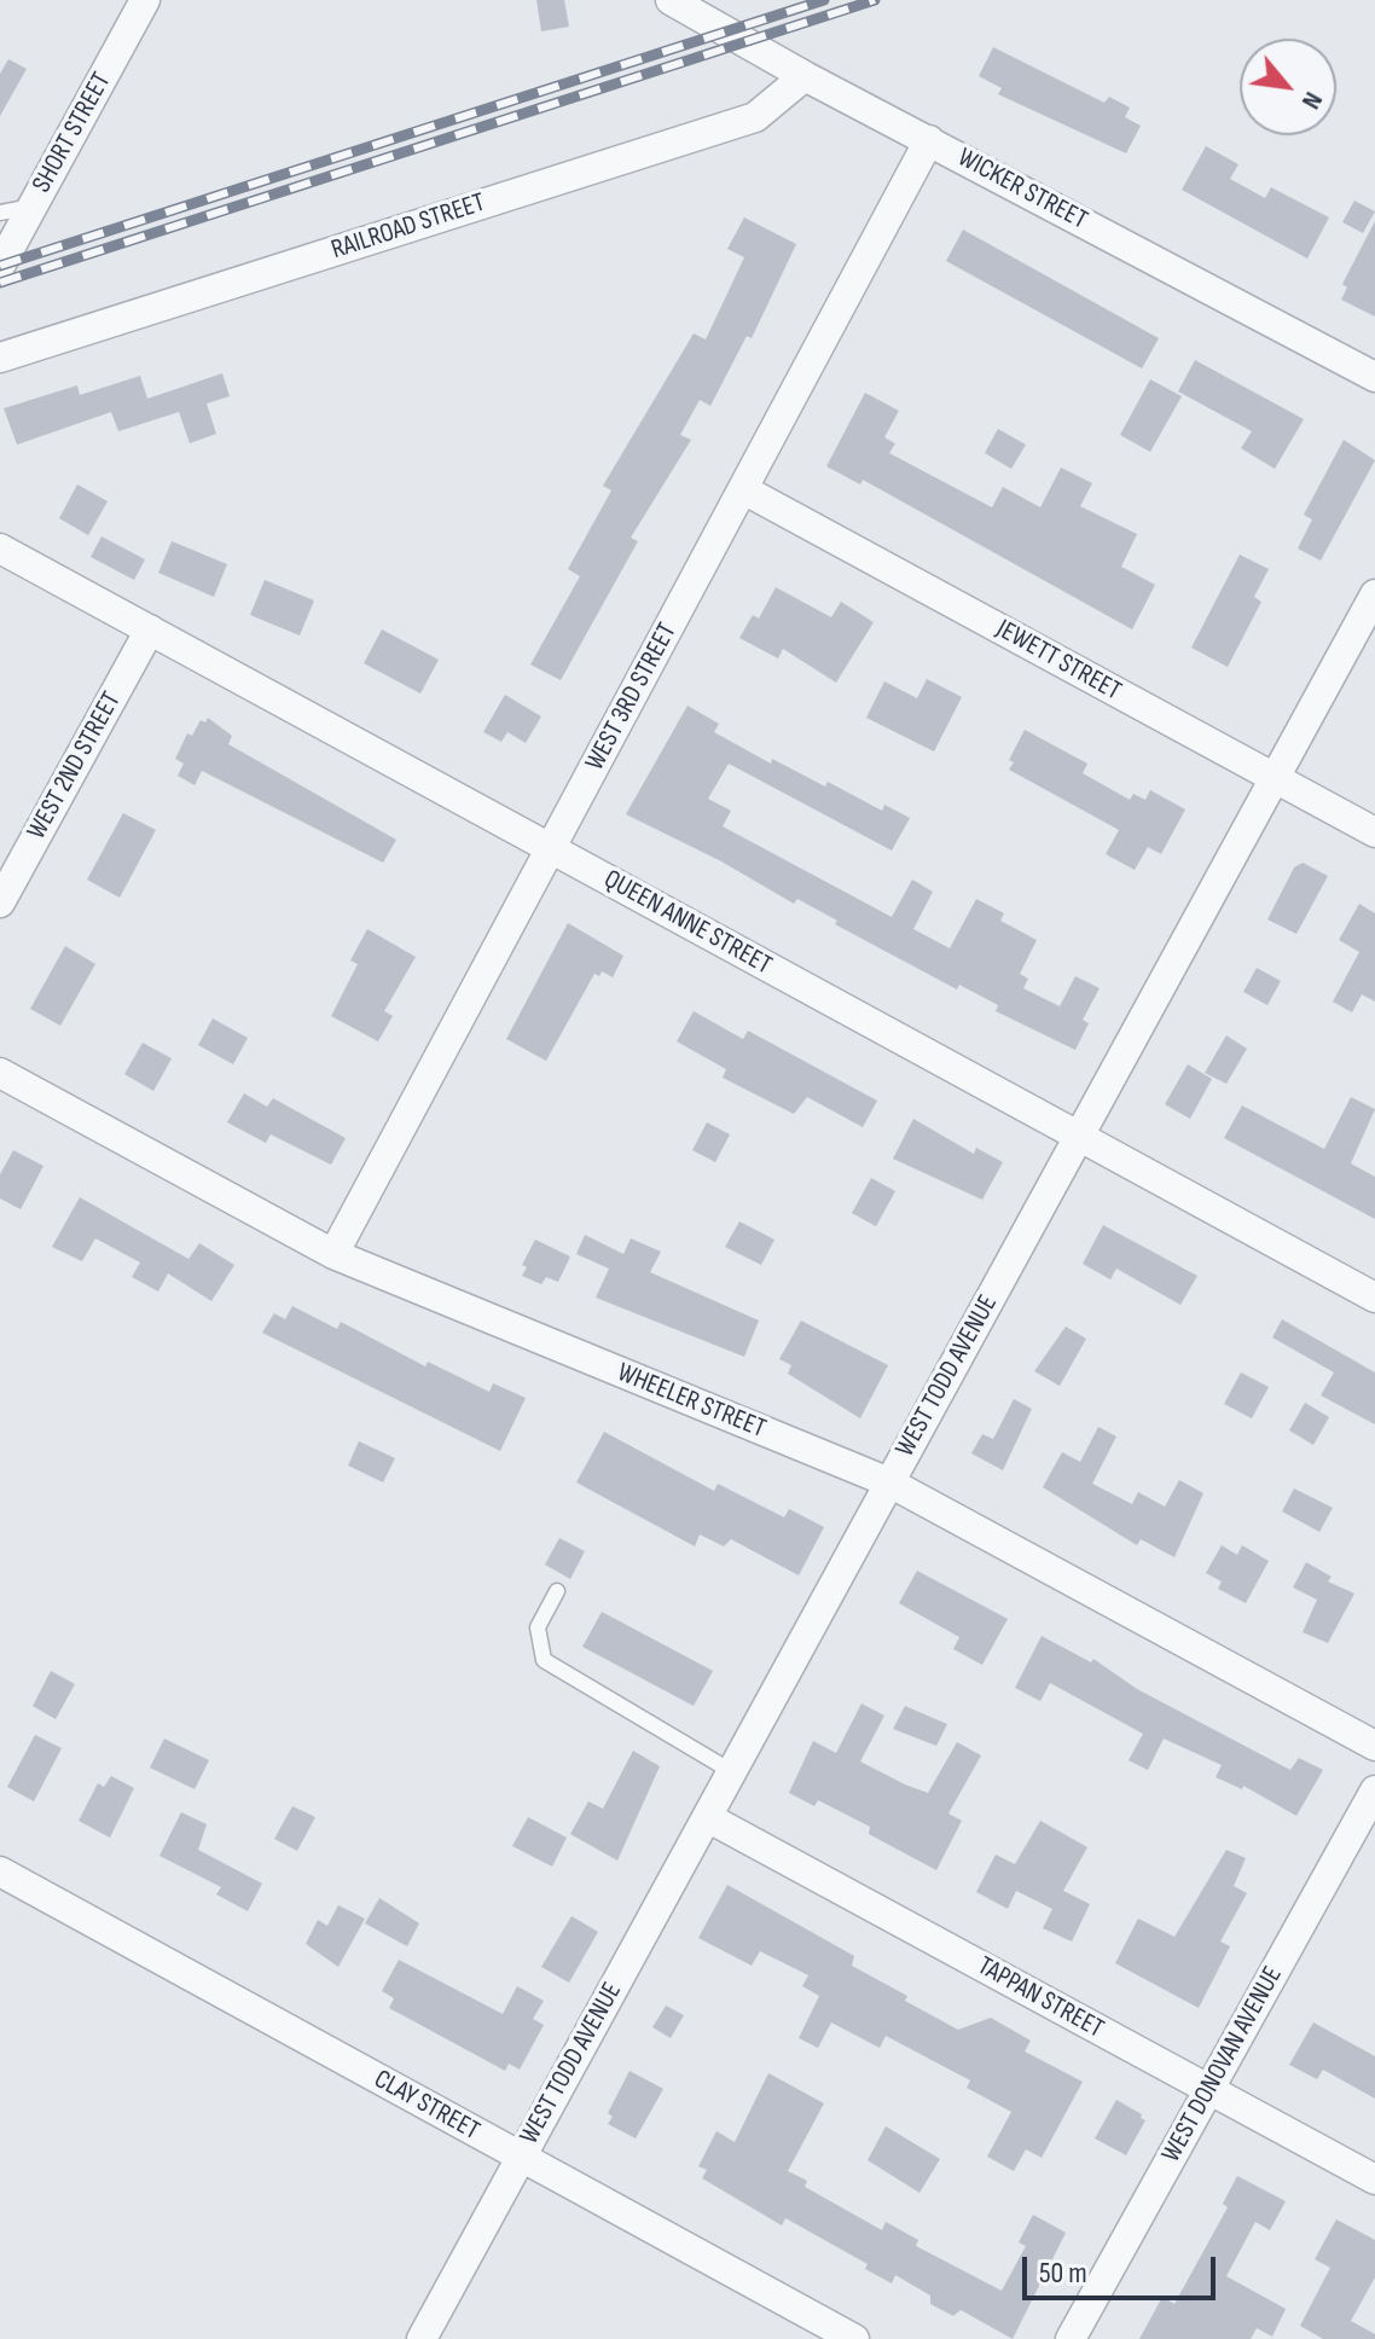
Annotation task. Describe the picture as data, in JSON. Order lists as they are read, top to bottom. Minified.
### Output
{"streets":{"street":["SHORT STREET","WICKER STREET","RAILROAD STREET","JEWETT STREET","WEST 3RD STREET","WEST 2ND STREET","QUEEN ANNE STREET","WEST TODD AVENUE","WHEELER STREET","TAPPAN STREET","WEST DONOVAN AVENUE","CLAY STREET"]},"crossings":[["WICKER STREET","RAILROAD STREET"],["WICKER STREET","WEST 3RD STREET"],["JEWETT STREET","WEST 3RD STREET"],["JEWETT STREET","WEST TODD AVENUE"],["WEST 3RD STREET","QUEEN ANNE STREET"],["WEST 3RD STREET","WHEELER STREET"],["WEST 2ND STREET","QUEEN ANNE STREET"],["QUEEN ANNE STREET","WEST TODD AVENUE"],["WEST TODD AVENUE","WHEELER STREET"],["WEST TODD AVENUE","TAPPAN STREET"],["WEST TODD AVENUE","CLAY STREET"],["TAPPAN STREET","WEST DONOVAN AVENUE"]],"scale_bar":"50 m","north":"bottom right"}
